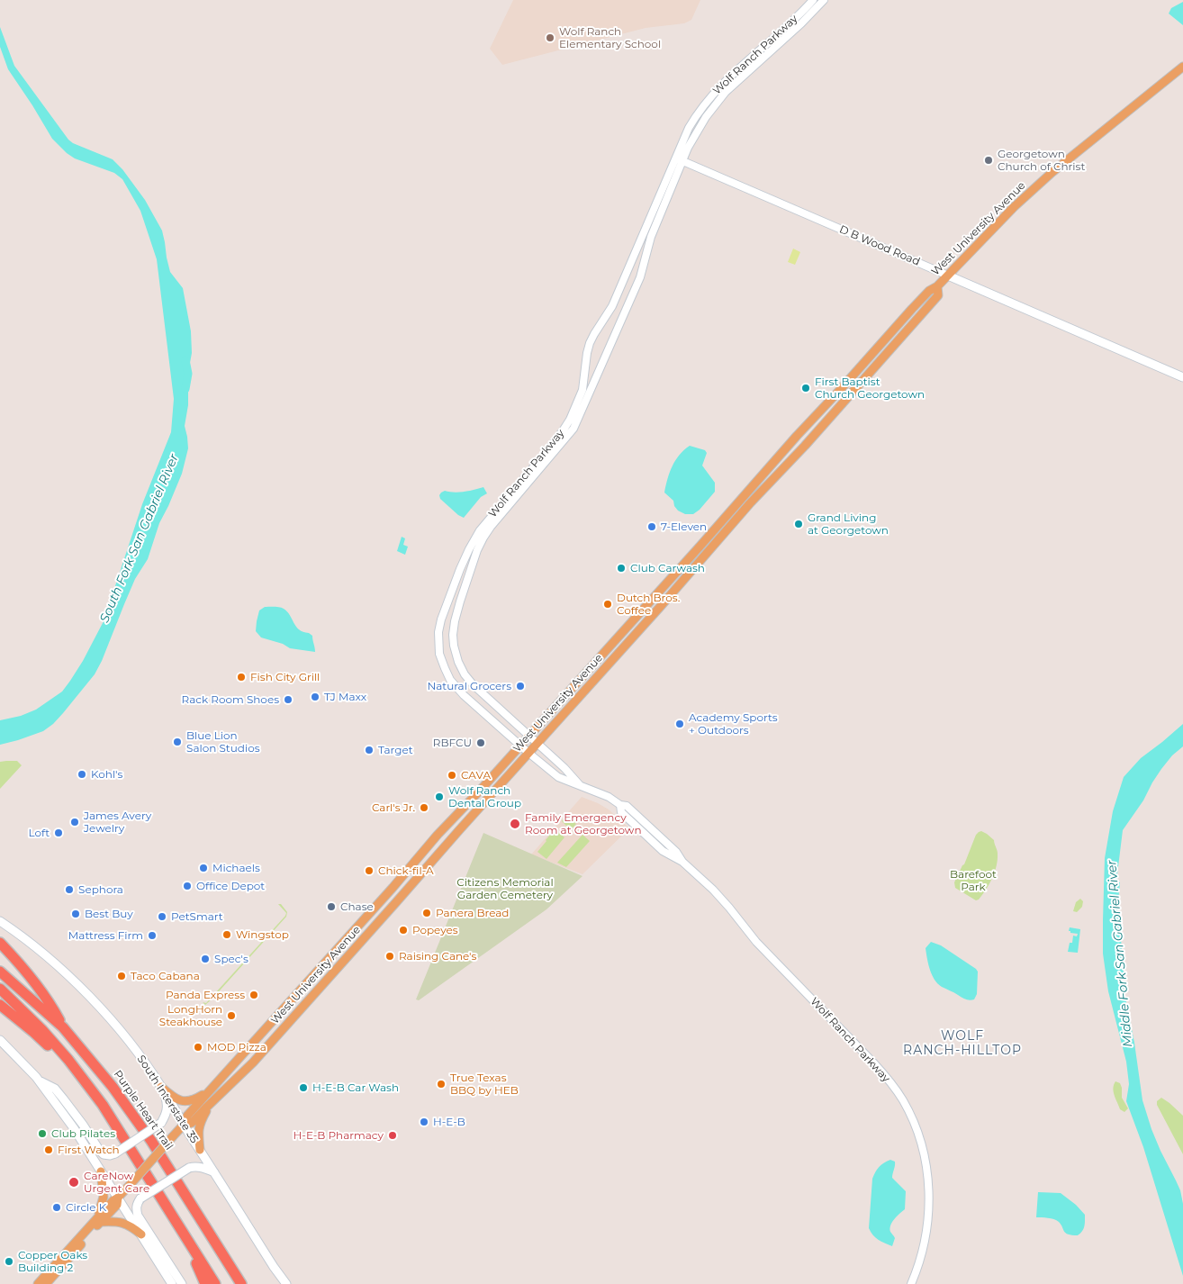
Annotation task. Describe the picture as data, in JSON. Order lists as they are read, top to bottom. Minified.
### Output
{"streets":{"highway":["Purple Heart Trail"],"main road":["West University Avenue","D B Wood Road","South Interstate 35"],"street":["Wolf Ranch Parkway"]},"crossings":[["Wolf Ranch Parkway","West University Avenue"],["Wolf Ranch Parkway","D B Wood Road"],["West University Avenue","D B Wood Road"],["West University Avenue","South Interstate 35"]],"districts":["WOLF RANCH-HILLTOP"],"water":["South Fork San Gabriel River","Middle Fork San Gabriel River"],"parks":["Barefoot Park","Citizens Memorial Garden Cemetery"],"places":["Wolf Ranch Elementary School","Georgetown Church of Christ","First Baptist Church Georgetown","Grand Living at Georgetown","7-Eleven","Club Carwash","Dutch Bros. Coffee","Fish City Grill","Natural Grocers","TJ Maxx","Rack Room Shoes","Academy Sports + Outdoors","Blue Lion Salon Studios","RBFCU","Target","Kohl's","CAVA","Wolf Ranch Dental Group","Carl's Jr.","James Avery Jewelry","Family Emergency Room at Georgetown","Loft","Michaels","Chick-fil-A","Office Depot","Sephora","Chase","Panera Bread","Best Buy","PetSmart","Popeyes","Wingstop","Mattress Firm","Raising Cane's","Spec's","Taco Cabana","Panda Express","LongHorn Steakhouse","MOD Pizza","True Texas BBQ by HEB","H-E-B Car Wash","H-E-B","Club Pilates","H-E-B Pharmacy","First Watch","CareNow Urgent Care","Circle K","Copper Oaks Building 2"]}
